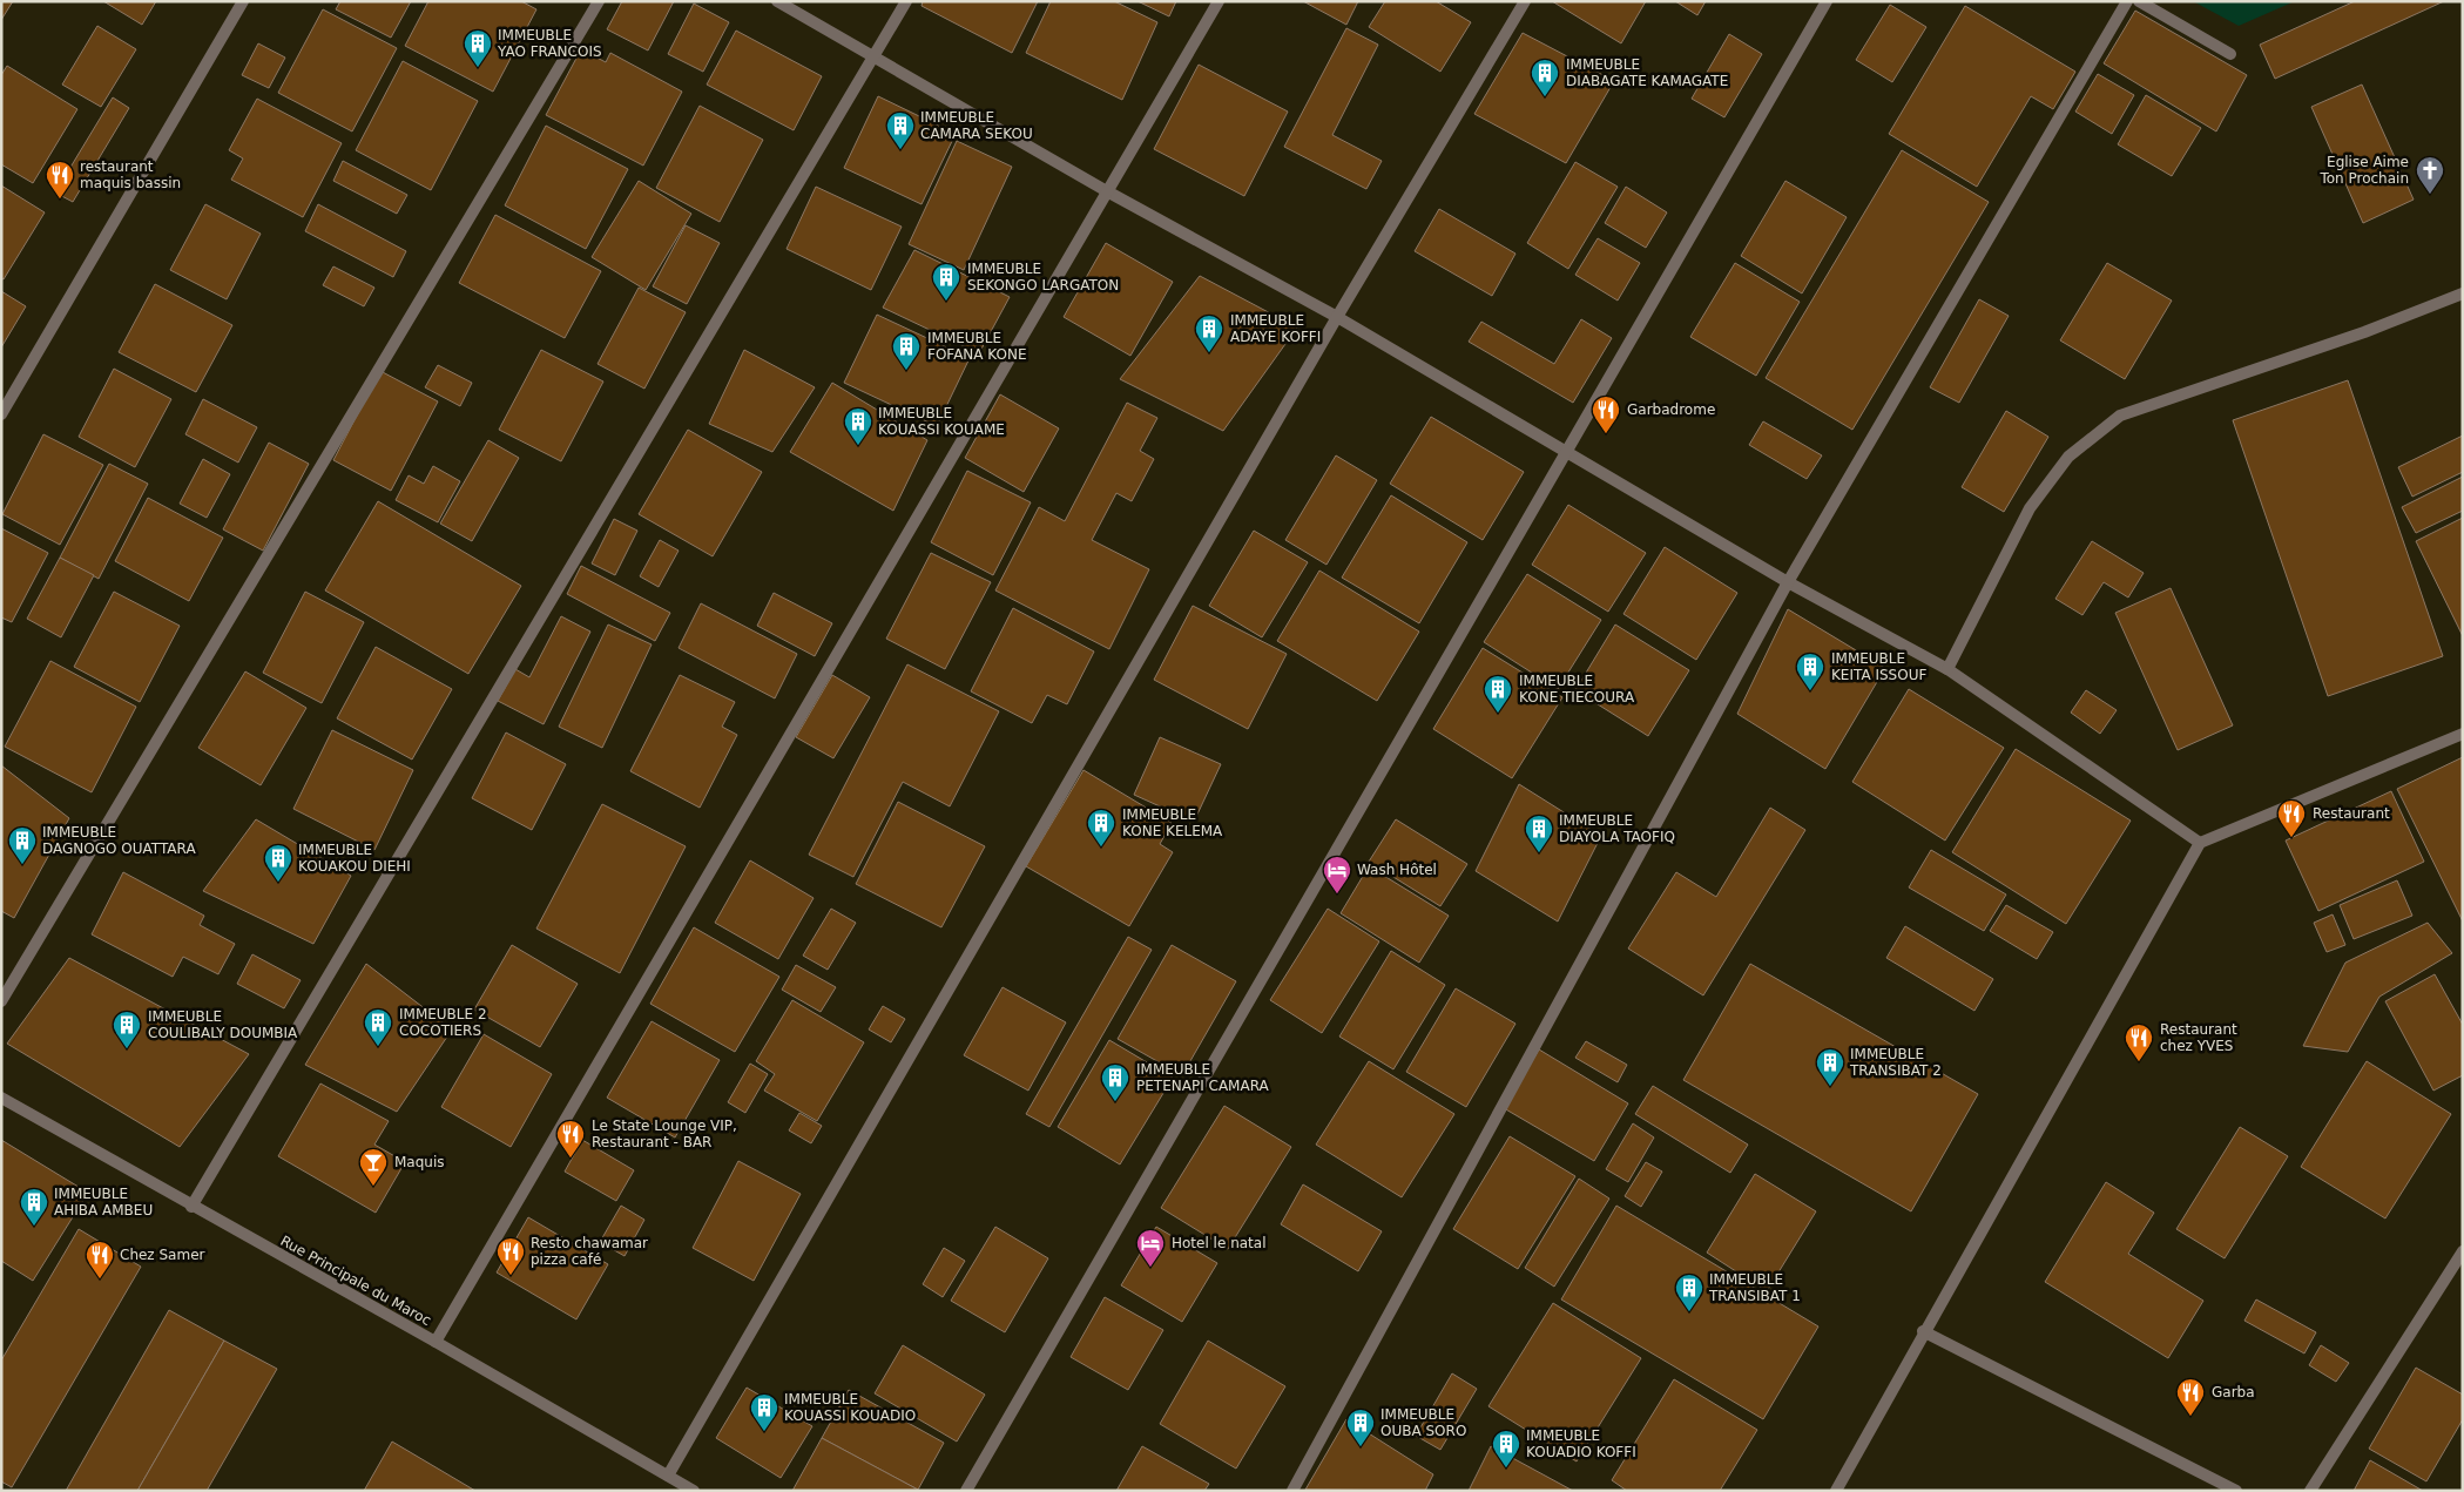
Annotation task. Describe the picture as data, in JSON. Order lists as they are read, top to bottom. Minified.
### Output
{"streets":{"street":["Rue Principale du Maroc"]},"places":{"building":["IMMEUBLE YAO FRANCOIS","IMMEUBLE DIABAGATE KAMAGATE","IMMEUBLE CAMARA SEKOU","IMMEUBLE SEKONGO LARGATON","IMMEUBLE ADAYE KOFFI","IMMEUBLE FOFANA KONE","IMMEUBLE KOUASSI KOUAME","IMMEUBLE KEITA ISSOUF","IMMEUBLE KONE TIECOURA","IMMEUBLE KONE KELEMA","IMMEUBLE DIAYOLA TAOFIQ","IMMEUBLE DAGNOGO OUATTARA","IMMEUBLE KOUAKOU DIEHI","IMMEUBLE 2 COCOTIERS","IMMEUBLE COULIBALY DOUMBIA","IMMEUBLE TRANSIBAT 2","IMMEUBLE PETENAPI CAMARA","IMMEUBLE AHIBA AMBEU","IMMEUBLE TRANSIBAT 1","IMMEUBLE KOUASSI KOUADIO","IMMEUBLE OUBA SORO","IMMEUBLE KOUADIO KOFFI"],"church":["Eglise Aime Ton Prochain"],"restaurant":["restaurant maquis bassin","Garbadrome","Restaurant","Restaurant chez YVES","Le State Lounge VIP, Restaurant - BAR","Resto chawamar pizza café","Chez Samer","Garba"],"hotel":["Wash Hôtel","Hotel le natal"],"bar":["Maquis"]}}
